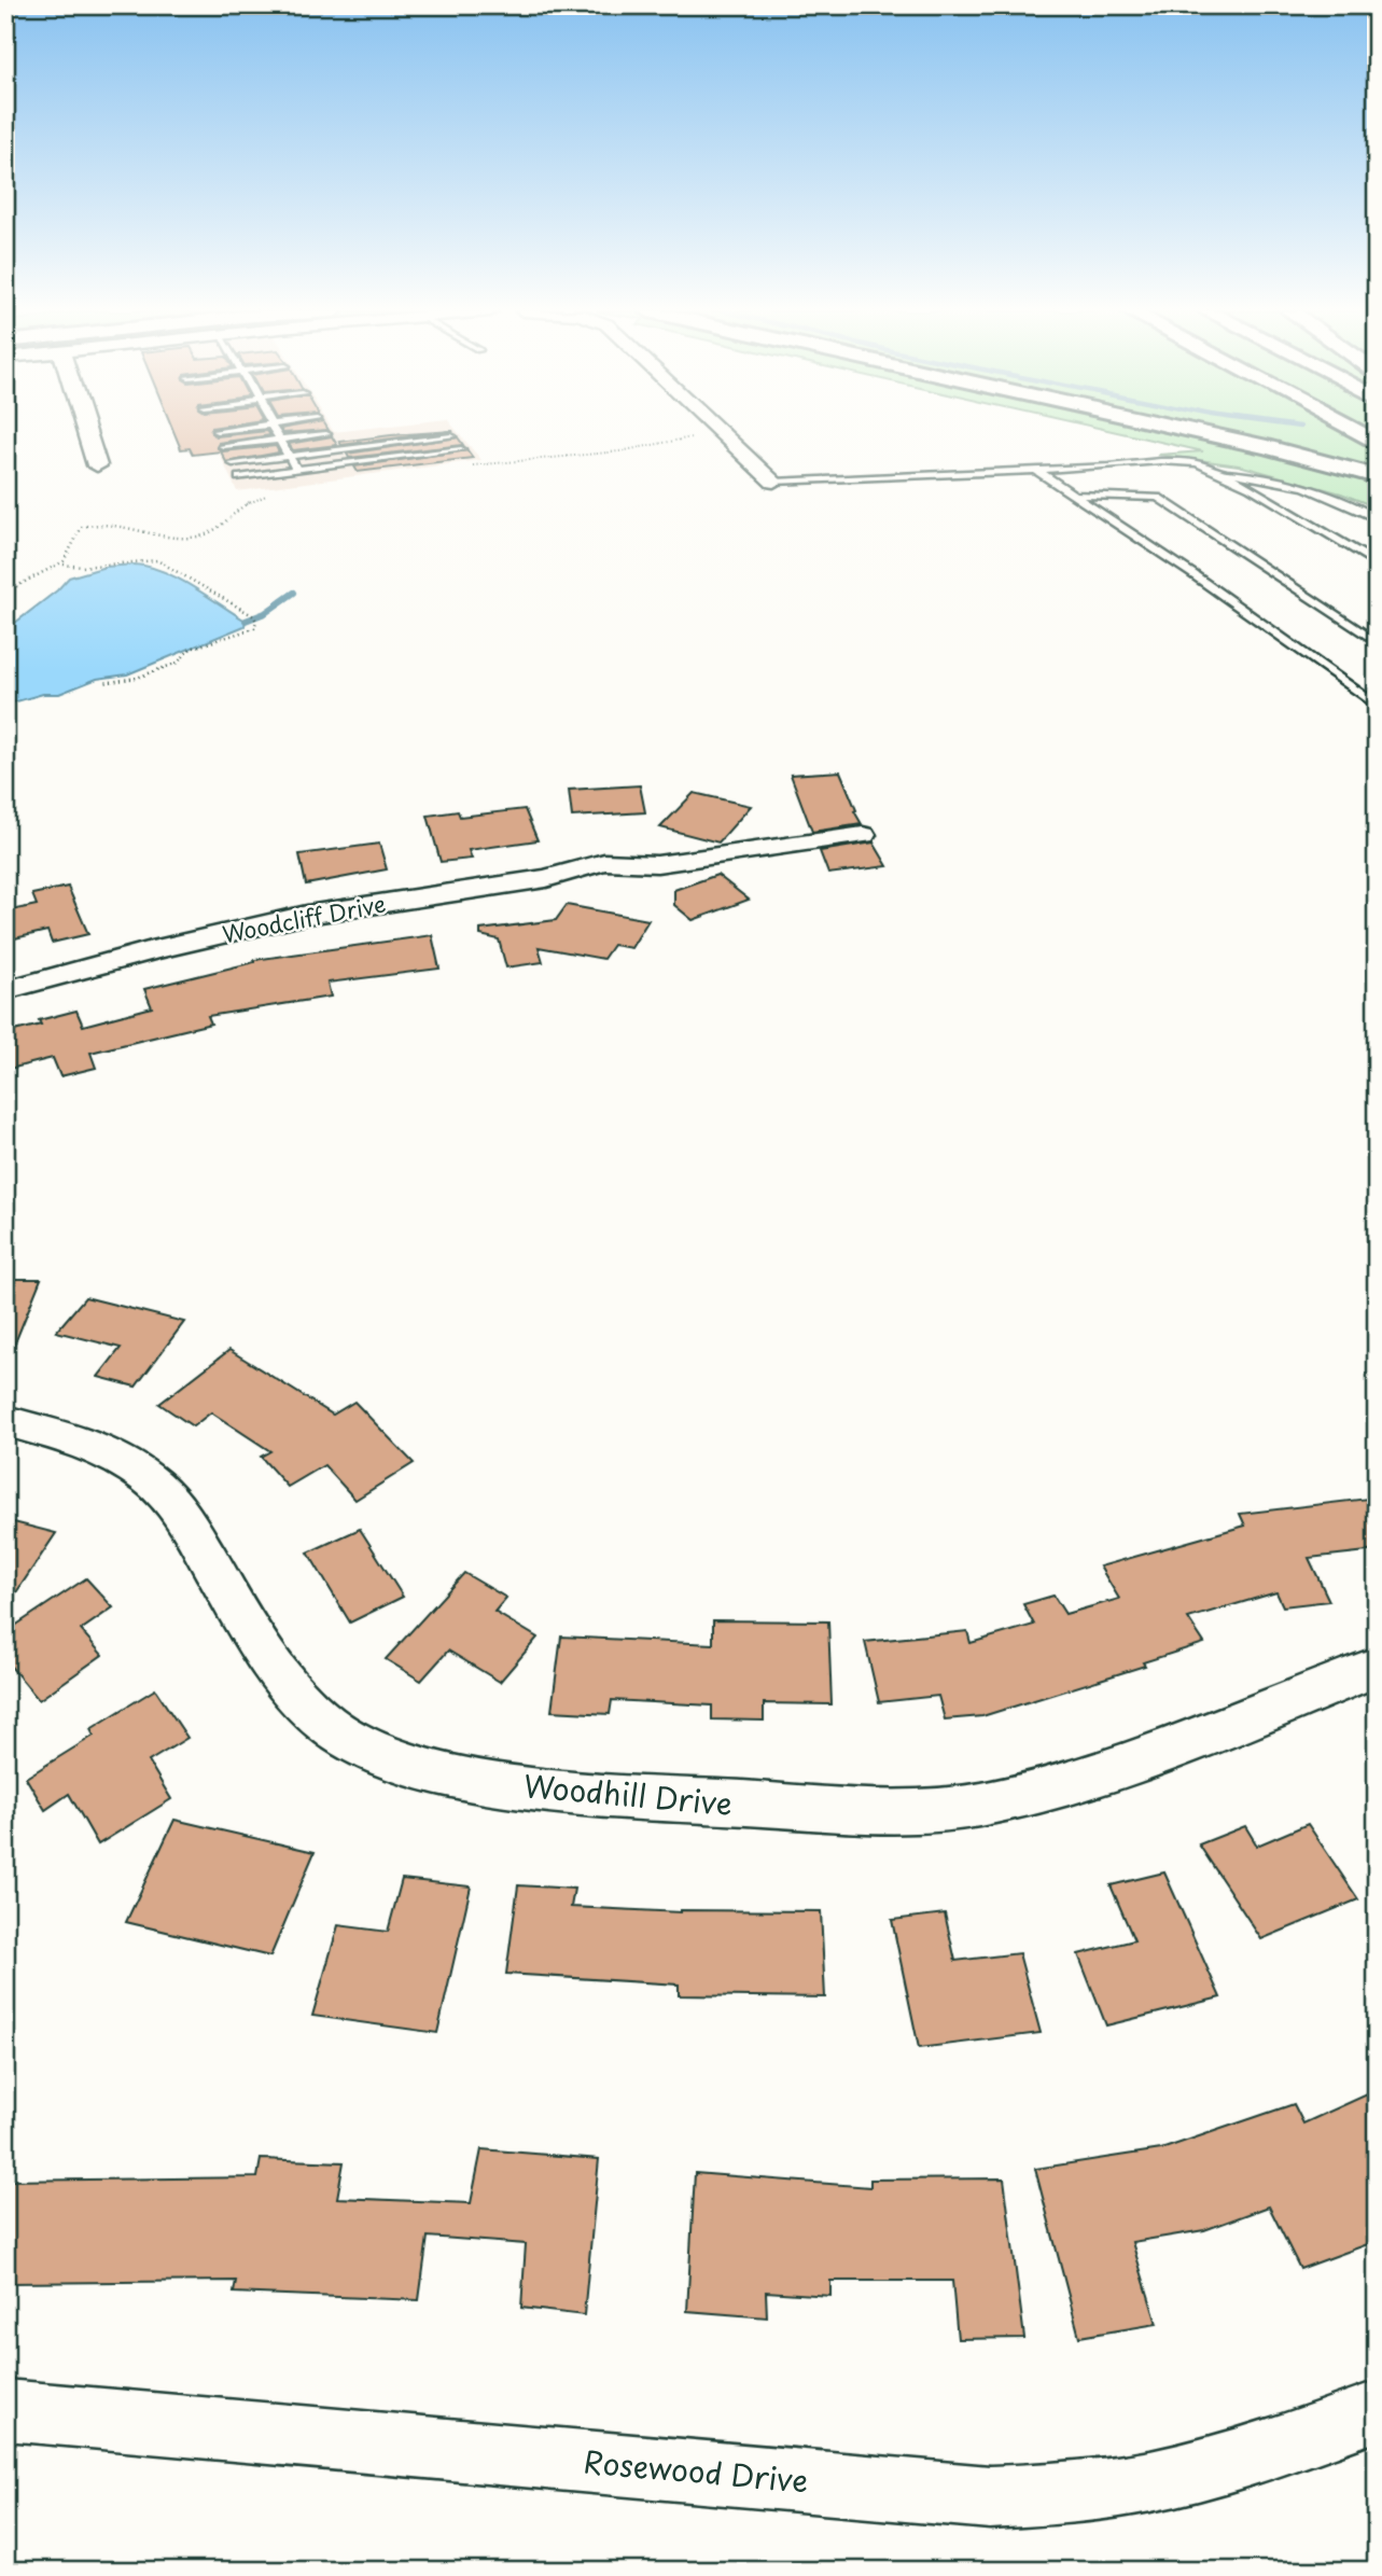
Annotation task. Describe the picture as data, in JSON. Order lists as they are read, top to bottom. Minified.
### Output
{"streets":{"street":["Woodcliff Drive","Woodhill Drive","Rosewood Drive"]}}
